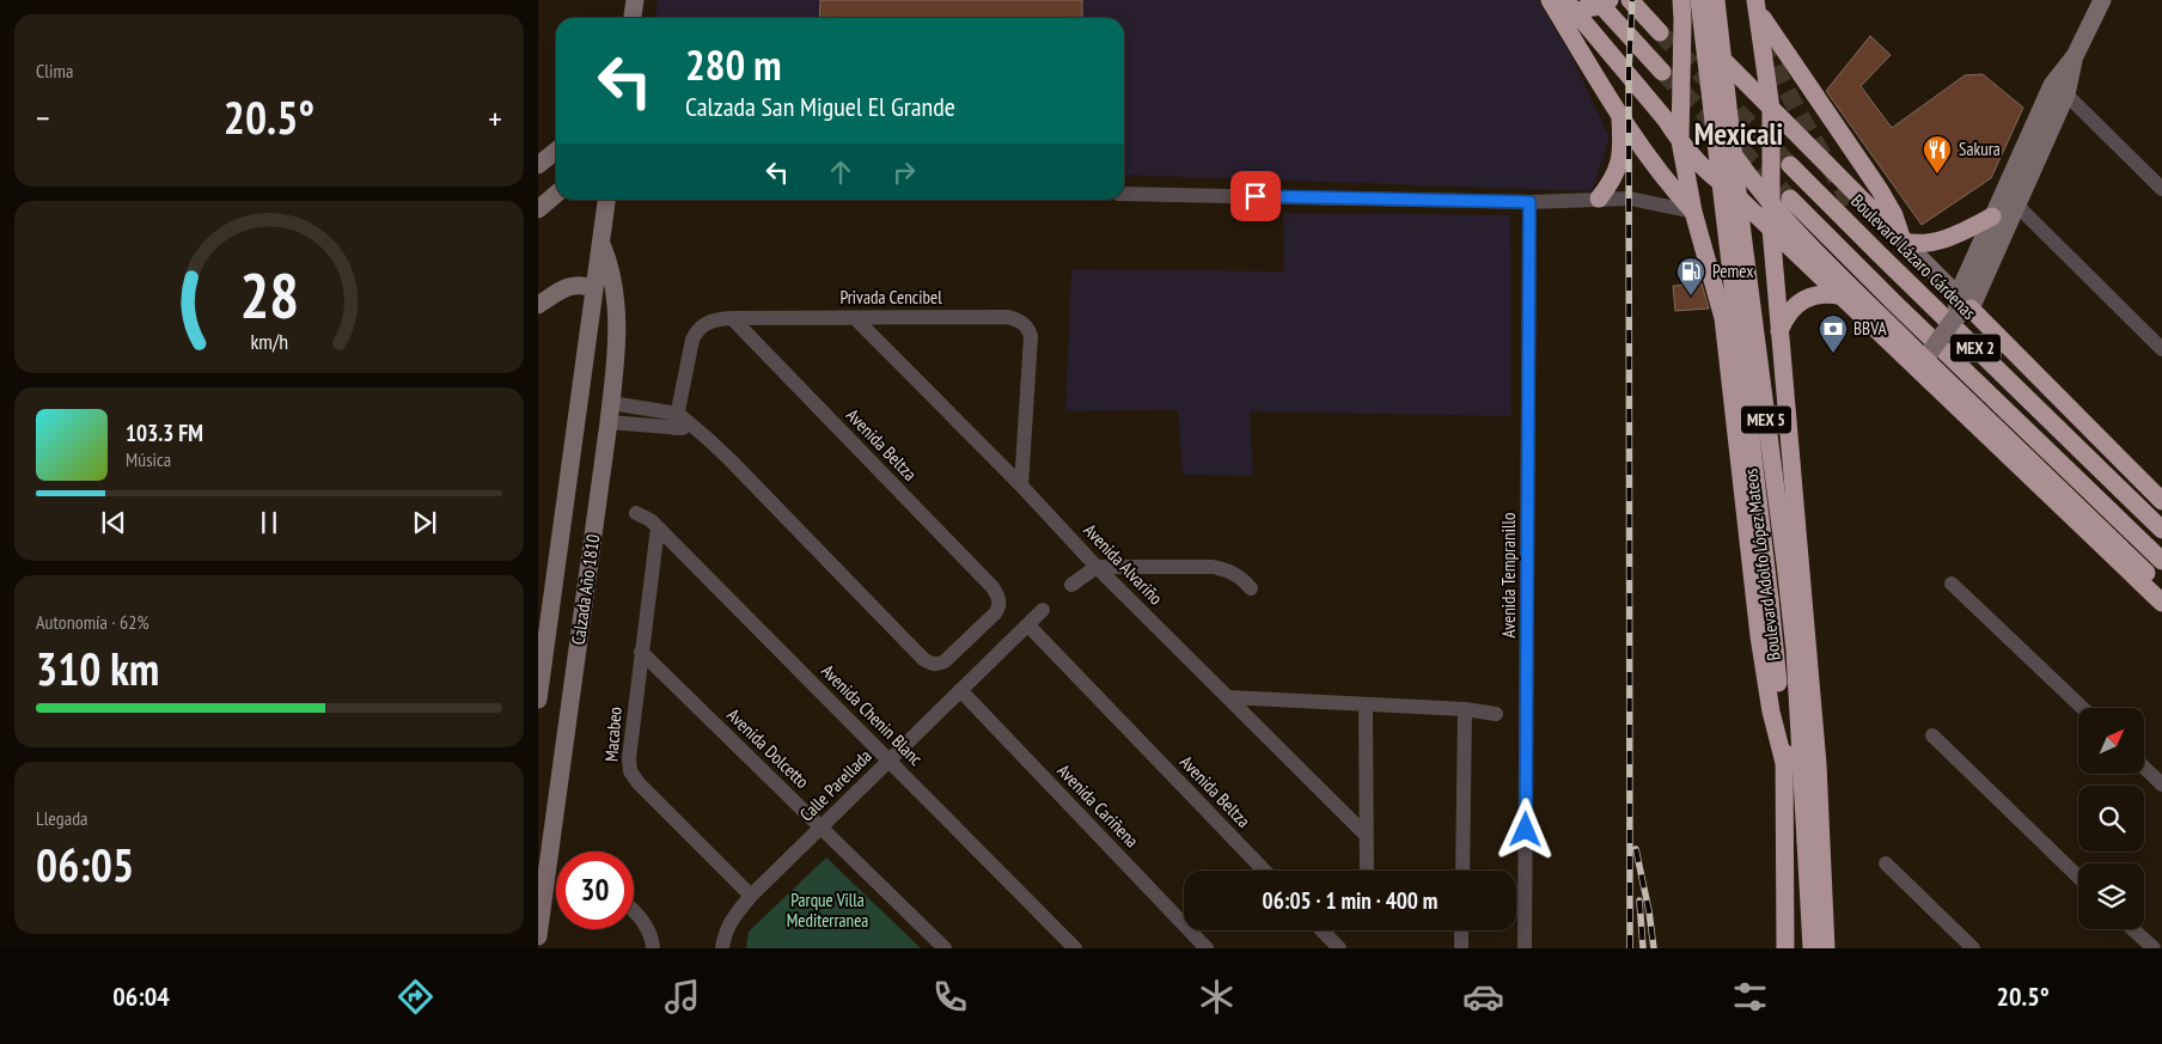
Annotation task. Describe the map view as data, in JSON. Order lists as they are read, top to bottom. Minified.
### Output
{"streets":{"highway":["Boulevard Lázaro Cárdenas","MEX 2","MEX 5","Boulevard Adolfo López Mateos"],"street":["Privada Cencibel","Avenida Beltza","Avenida Alvariño","Avenida Tempranillo","Calzada Año 1810","Avenida Chenin Blanc","Macabeo","Avenida Dolcetto","Calle Parellada","Avenida Cariñena"]},"crossings":[["Privada Cencibel","Avenida Beltza"],["Privada Cencibel","Avenida Alvariño"],["Avenida Beltza","Calle Parellada"],["Avenida Chenin Blanc","Macabeo"],["Avenida Chenin Blanc","Calle Parellada"],["Macabeo","Avenida Dolcetto"],["Macabeo","Calle Parellada"],["Avenida Dolcetto","Calle Parellada"],["Calle Parellada","Avenida Cariñena"]],"districts":["Mexicali"],"parks":["Parque Villa Mediterranea"],"places":{"restaurant":["Sakura"],"fuel station":["Pemex"],"bank":["BBVA"]},"north":"top right","page":{"tile":["Clima",["Autonomía · 62%","310 km"],["Llegada","06:05"]],"turn":["280 m","Calzada San Miguel El Grande"],"heat":["−","20.5°","+"],"song":["103.3 FM","Música"],"limit":"30","trip":"06:05 · 1 min · 400 m","tabs":["06:04","20.5°"],"gauge":["28","km/h"]}}
